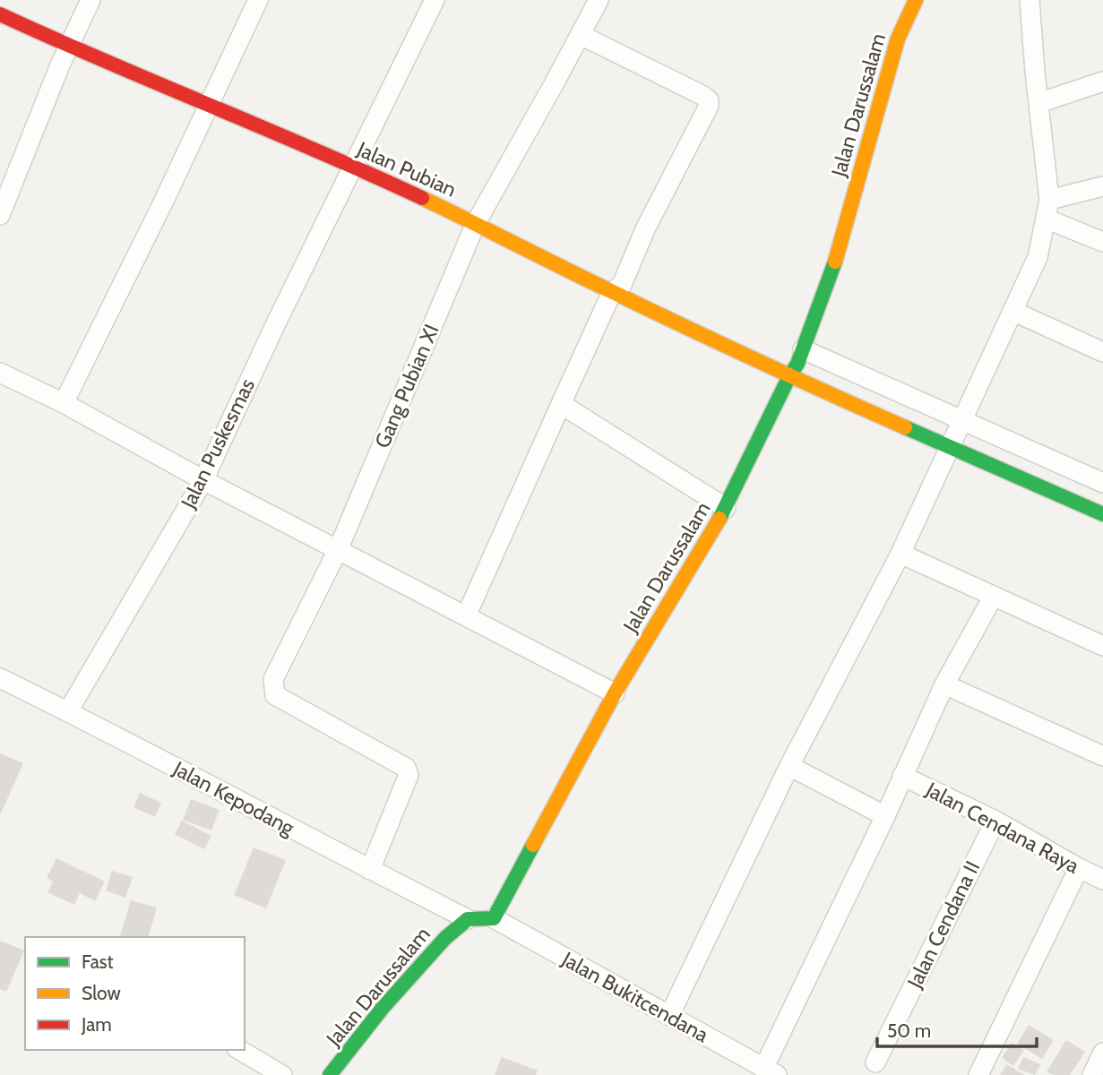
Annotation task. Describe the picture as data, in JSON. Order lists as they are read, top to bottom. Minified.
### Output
{"streets":{"street":["Jalan Darussalam","Jalan Pubian","Gang Pubian XI","Jalan Puskesmas","Jalan Kepodang","Jalan Cendana Raya","Jalan Cendana II","Jalan Bukitcendana"]},"crossings":[["Jalan Darussalam","Jalan Pubian"],["Jalan Darussalam","Jalan Kepodang"],["Jalan Darussalam","Jalan Bukitcendana"],["Jalan Pubian","Gang Pubian XI"],["Jalan Pubian","Jalan Puskesmas"],["Gang Pubian XI","Jalan Kepodang"],["Jalan Puskesmas","Jalan Kepodang"],["Jalan Cendana Raya","Jalan Cendana II"]],"legend":["Fast","Slow","Jam"],"scale_bar":"50 m"}
